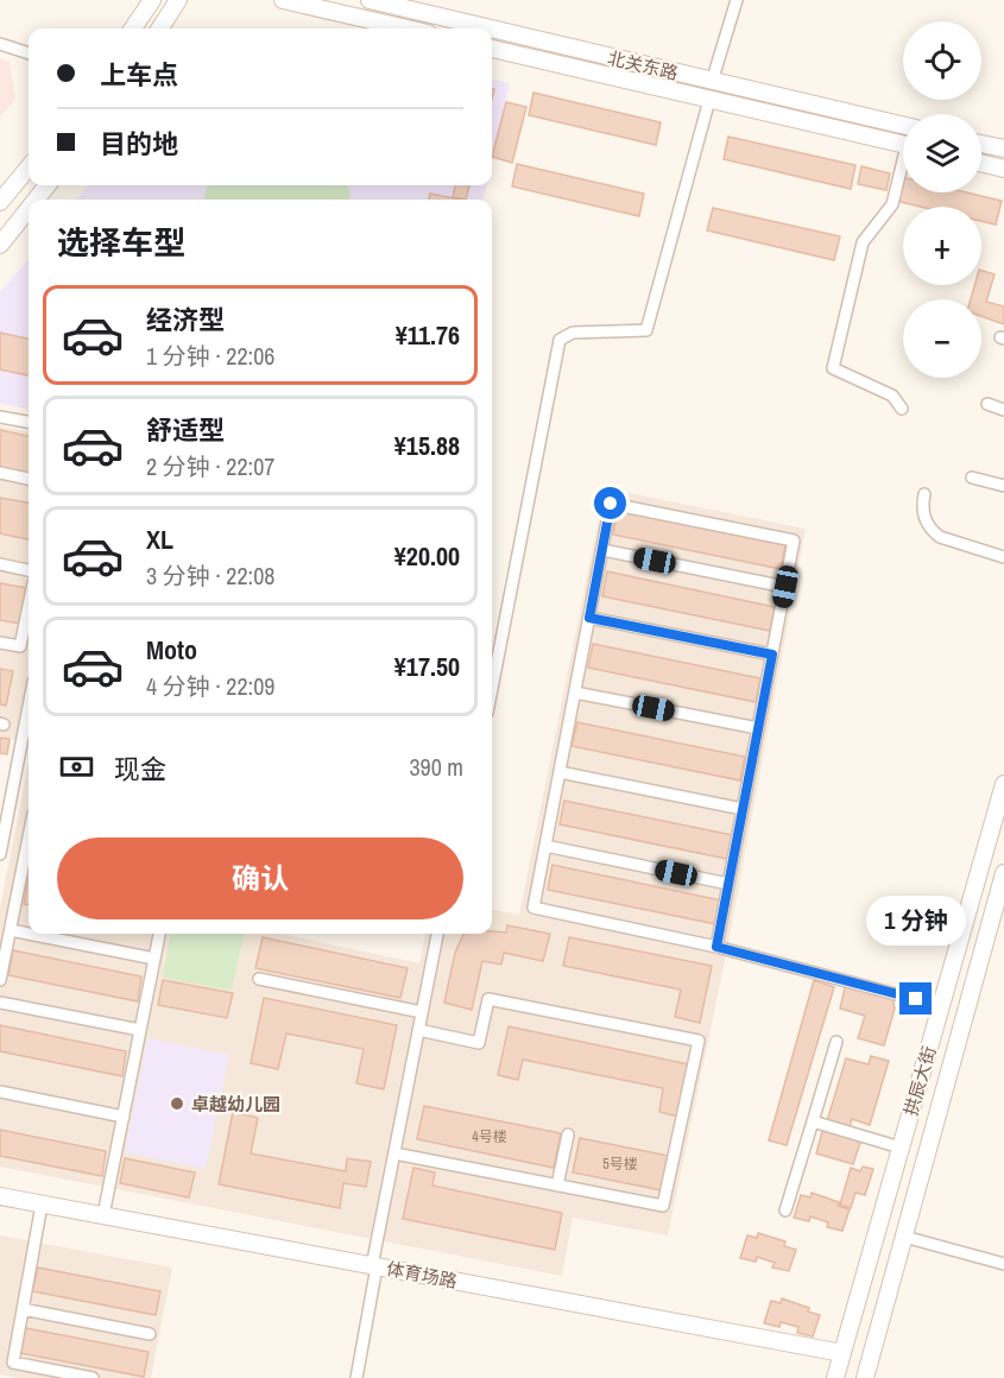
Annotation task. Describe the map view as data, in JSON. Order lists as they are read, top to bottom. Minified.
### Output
{"streets":{"street":["北关东路","拱辰大街","体育场路"]},"crossings":[["拱辰大街","体育场路"]],"places":["卓越幼儿园"],"house_numbers":["4号楼","5号楼"],"page":{"map_buttons":["+","−"],"banner":["上车点","目的地"],"heading":"选择车型","list":[{"name":"经济型","note":"1 分钟 · 22:06","value":"¥11.76"},{"name":"舒适型","note":"2 分钟 · 22:07","value":"¥15.88"},{"name":"XL","note":"3 分钟 · 22:08","value":"¥20.00"},{"name":"Moto","note":"4 分钟 · 22:09","value":"¥17.50"}],"pay":["现金","390 m"],"buttons":"确认","bubble":"1 分钟"}}
